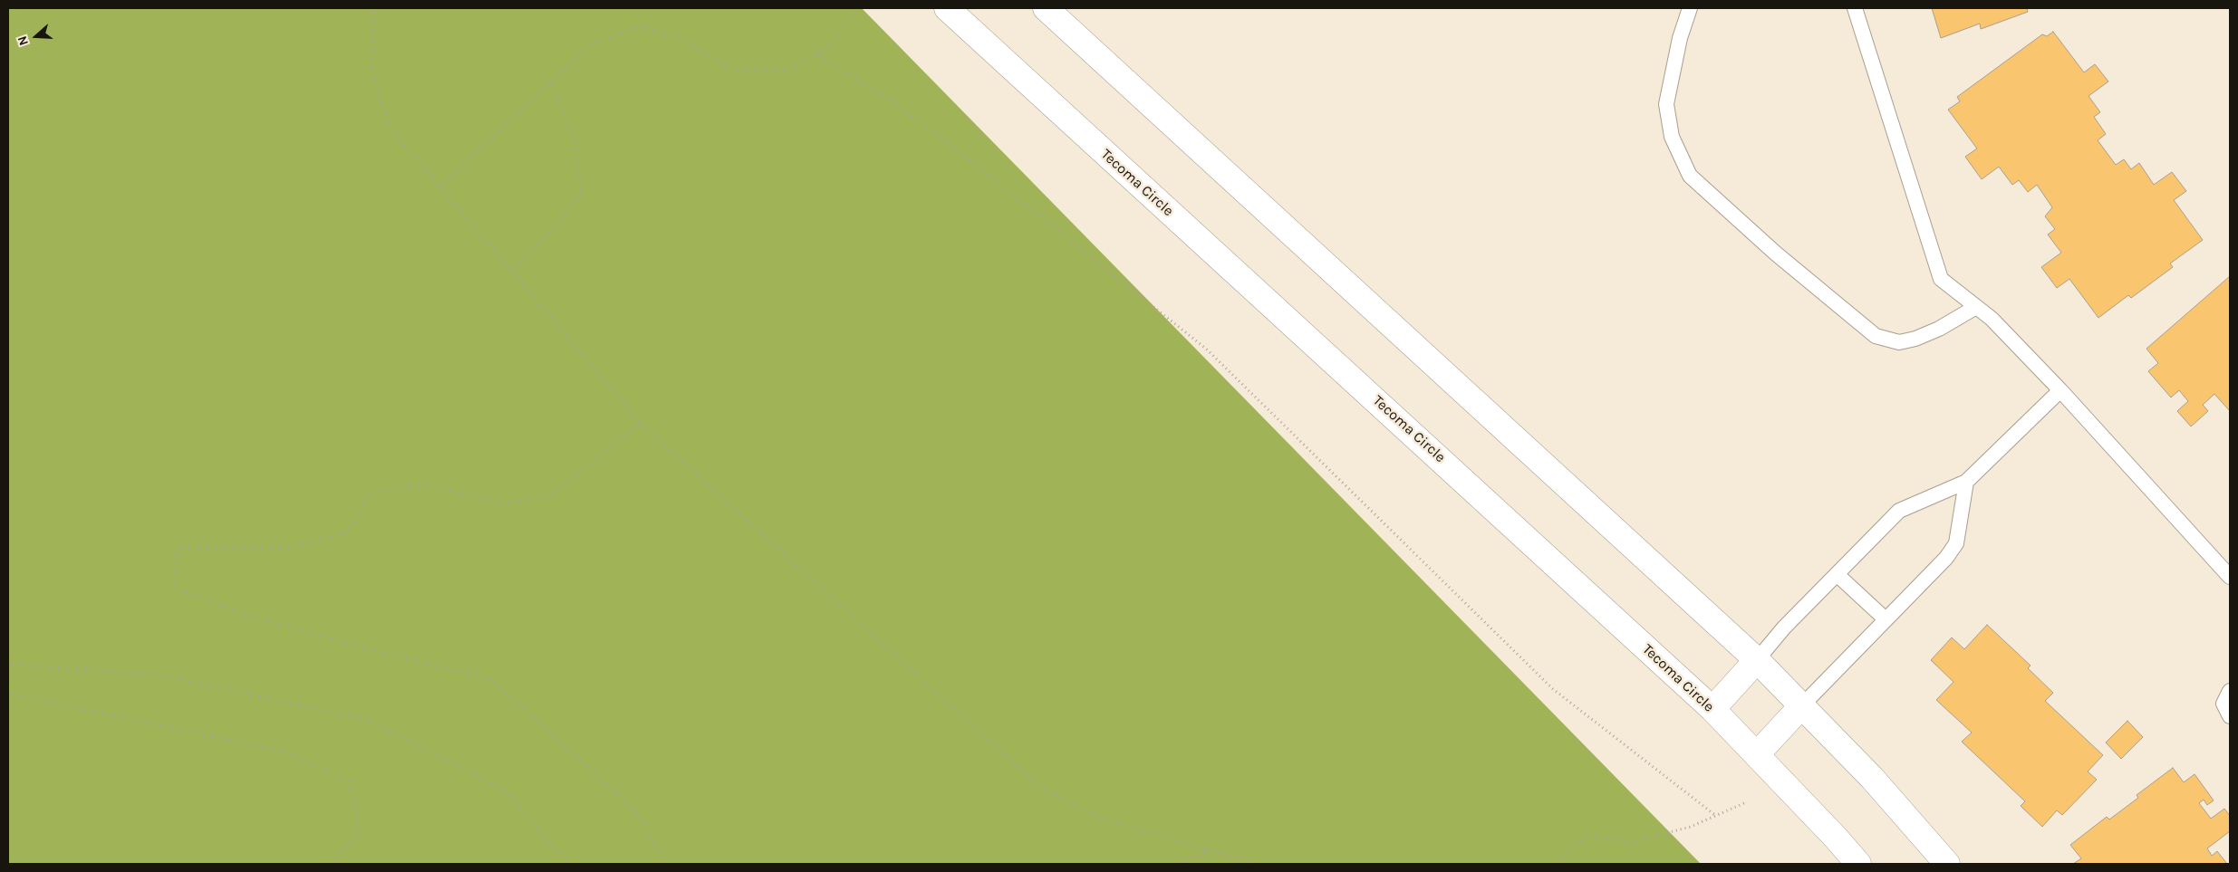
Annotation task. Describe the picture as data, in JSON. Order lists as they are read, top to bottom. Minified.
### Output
{"streets":{"street":["Tecoma Circle"]},"north":"left"}
